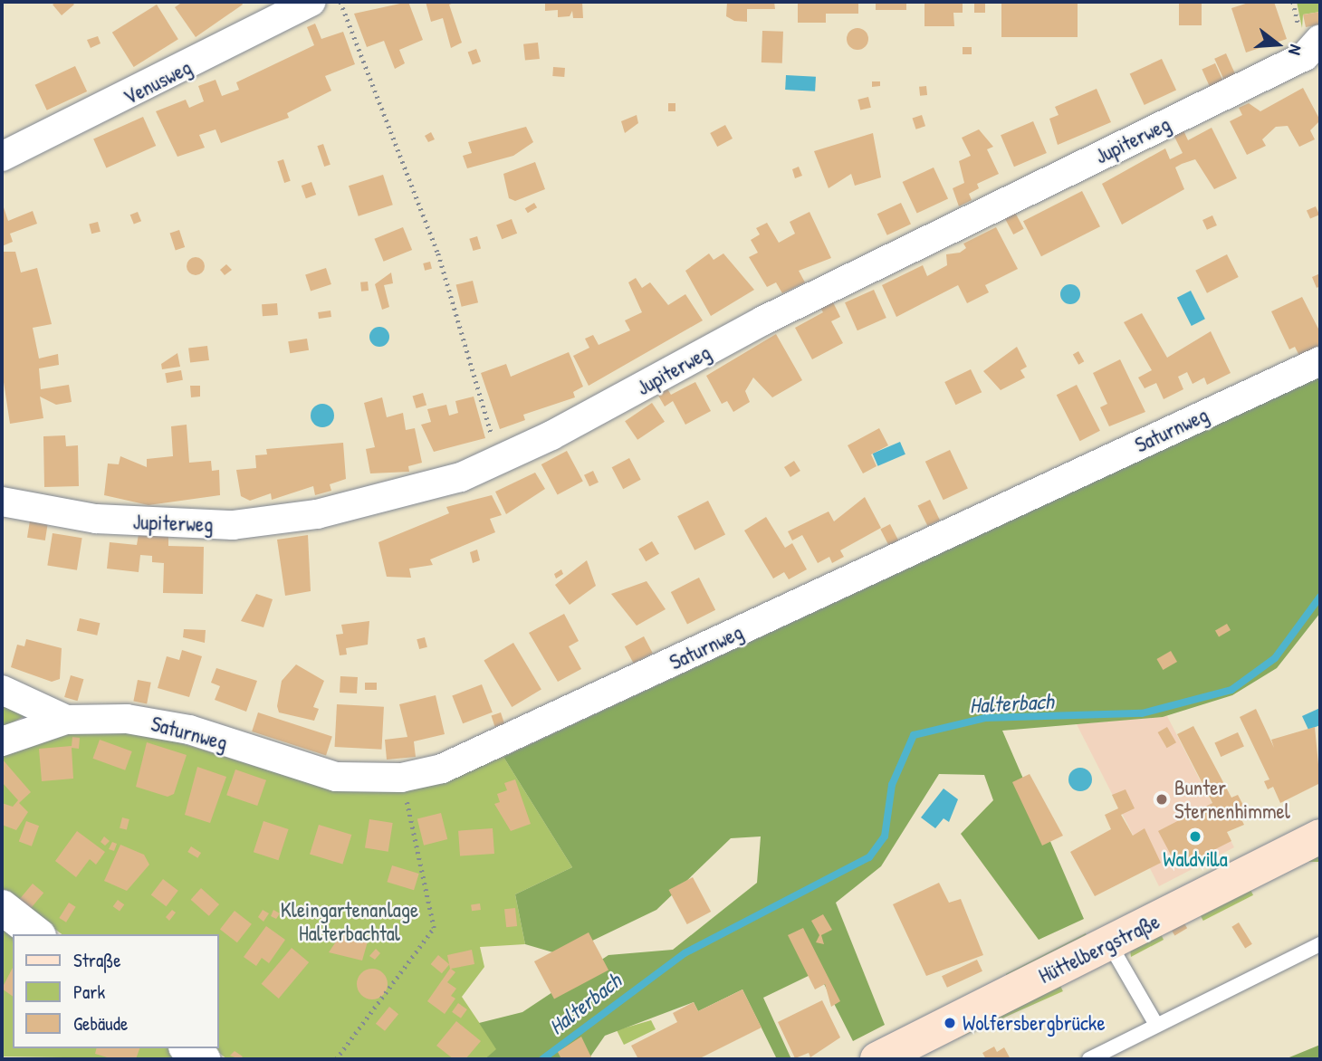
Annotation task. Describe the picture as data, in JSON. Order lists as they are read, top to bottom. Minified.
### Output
{"streets":{"main road":["Hüttelbergstraße"],"street":["Venusweg","Jupiterweg","Saturnweg"]},"water":["Halterbach"],"parks":["Kleingartenanlage Halterbachtal"],"places":["Bunter Sternenhimmel","Waldvilla","Wolfersbergbrücke"],"legend":["Straße","Park","Gebäude"],"north":"right"}
